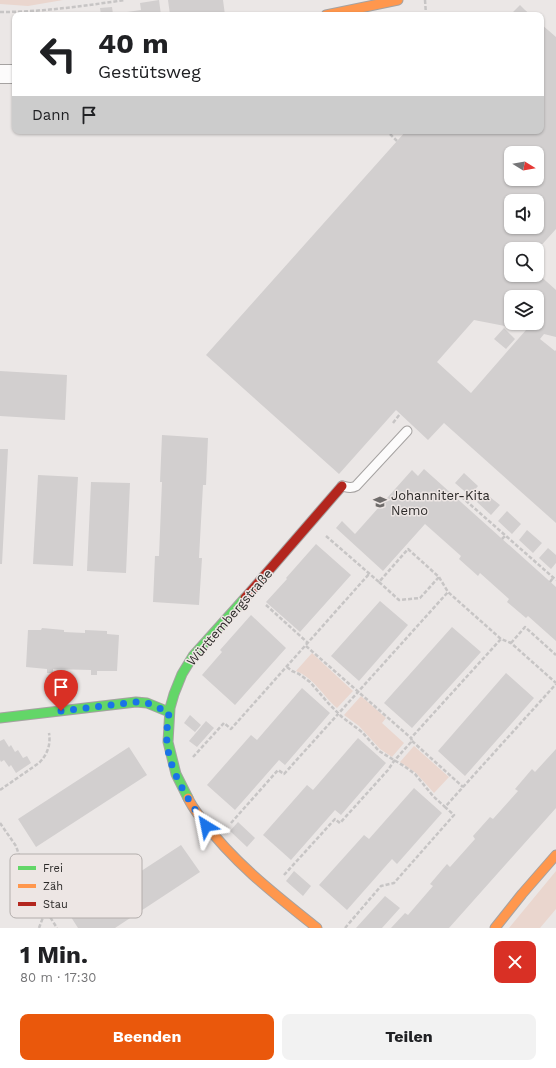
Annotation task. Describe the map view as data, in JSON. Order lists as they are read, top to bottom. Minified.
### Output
{"streets":{"street":["Württembergstraße"]},"places":{"school or university":["Johanniter-Kita Nemo"]},"legend":["Frei","Zäh","Stau"],"north":"right","page":{"turn":["40 m","Gestütsweg"],"then":"Dann","heading":["1 Min.","80 m · 17:30"],"buttons":["Beenden","Teilen"]}}
